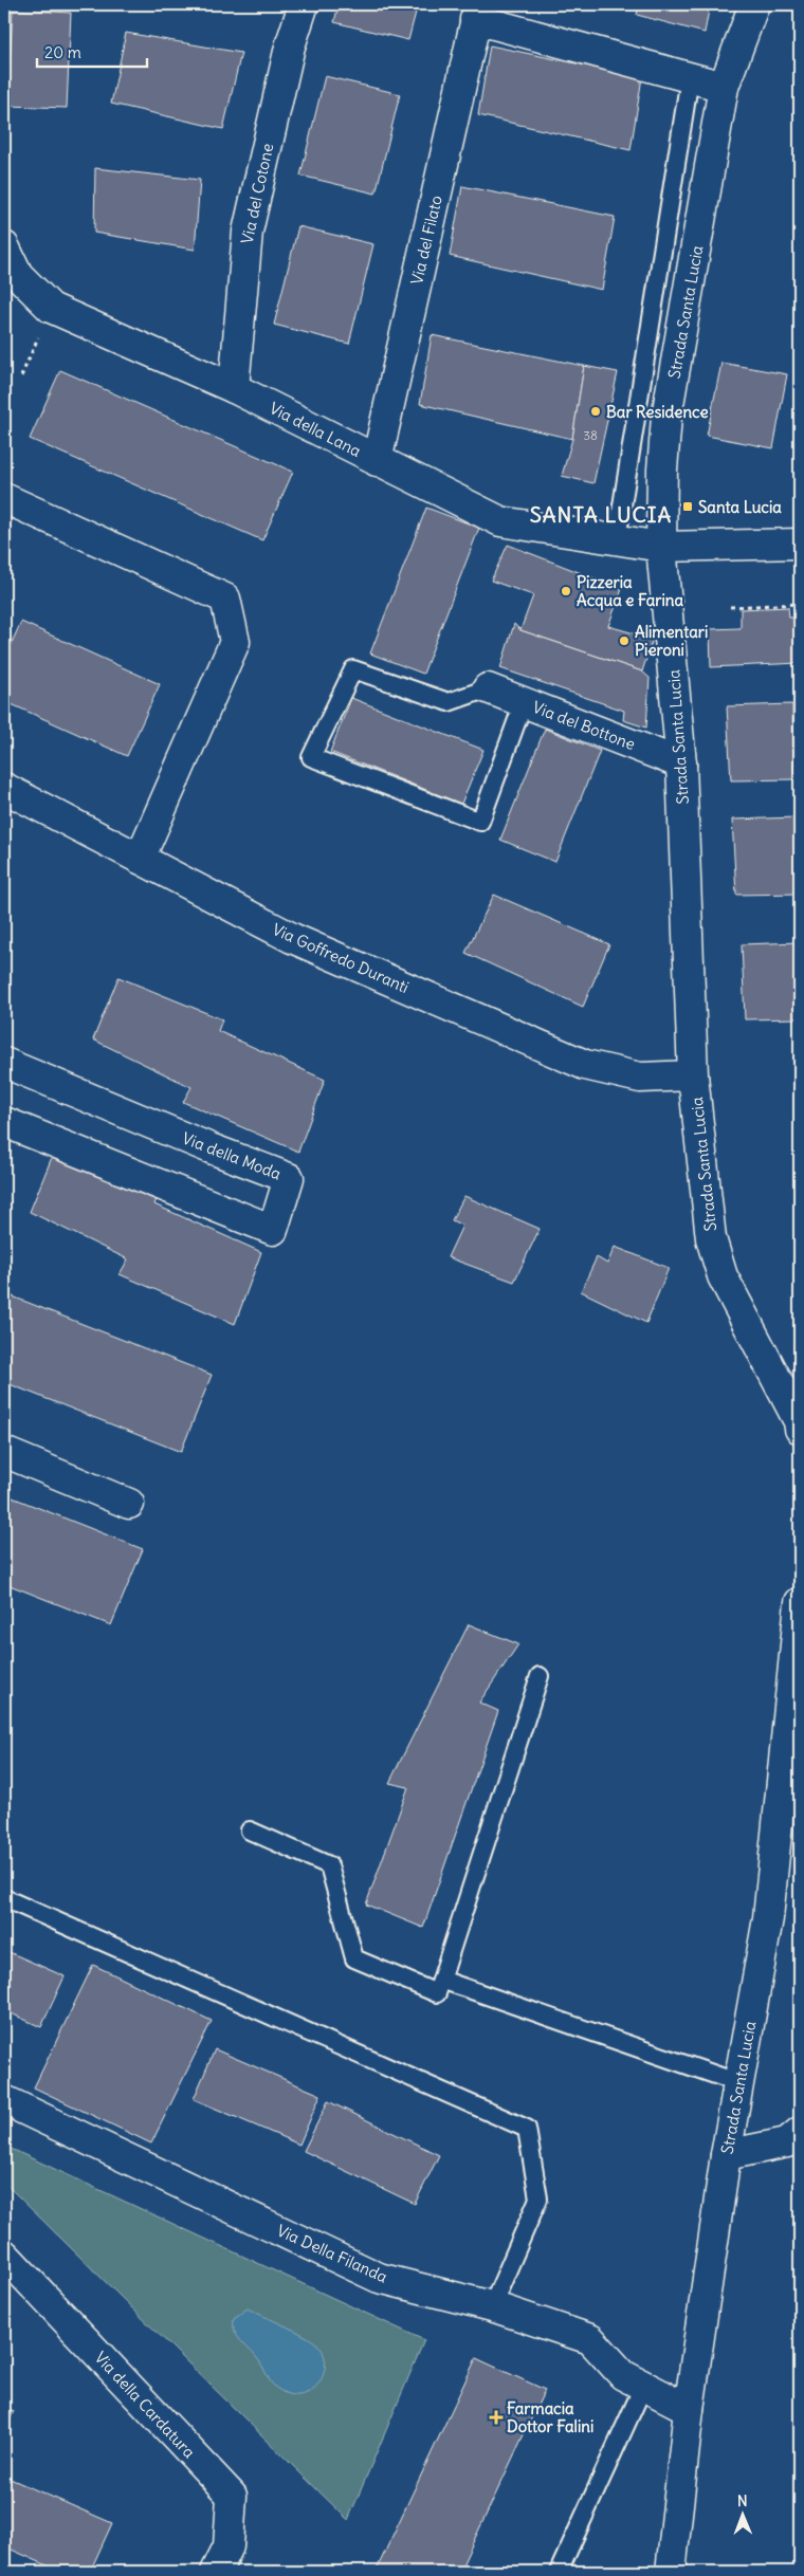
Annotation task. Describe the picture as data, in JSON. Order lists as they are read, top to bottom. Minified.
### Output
{"streets":{"street":["Via del Cotone","Via del Filato","Strada Santa Lucia","Via della Lana","Via del Bottone","Via Goffredo Duranti","Via della Moda","Via Della Filanda","Via della Cardatura"]},"crossings":[["Via del Cotone","Via della Lana"],["Via del Filato","Strada Santa Lucia"],["Via del Filato","Via della Lana"],["Strada Santa Lucia","Via della Lana"],["Strada Santa Lucia","Via del Bottone"],["Strada Santa Lucia","Via Goffredo Duranti"],["Strada Santa Lucia","Via Della Filanda"]],"districts":["SANTA LUCIA"],"places":{"other":["Bar Residence","Pizzeria Acqua e Farina","Alimentari Pieroni"],"transit":["Santa Lucia"],"health":["Farmacia Dottor Falini"]},"house_numbers":["38"],"scale_bar":"20 m","north":"top"}
